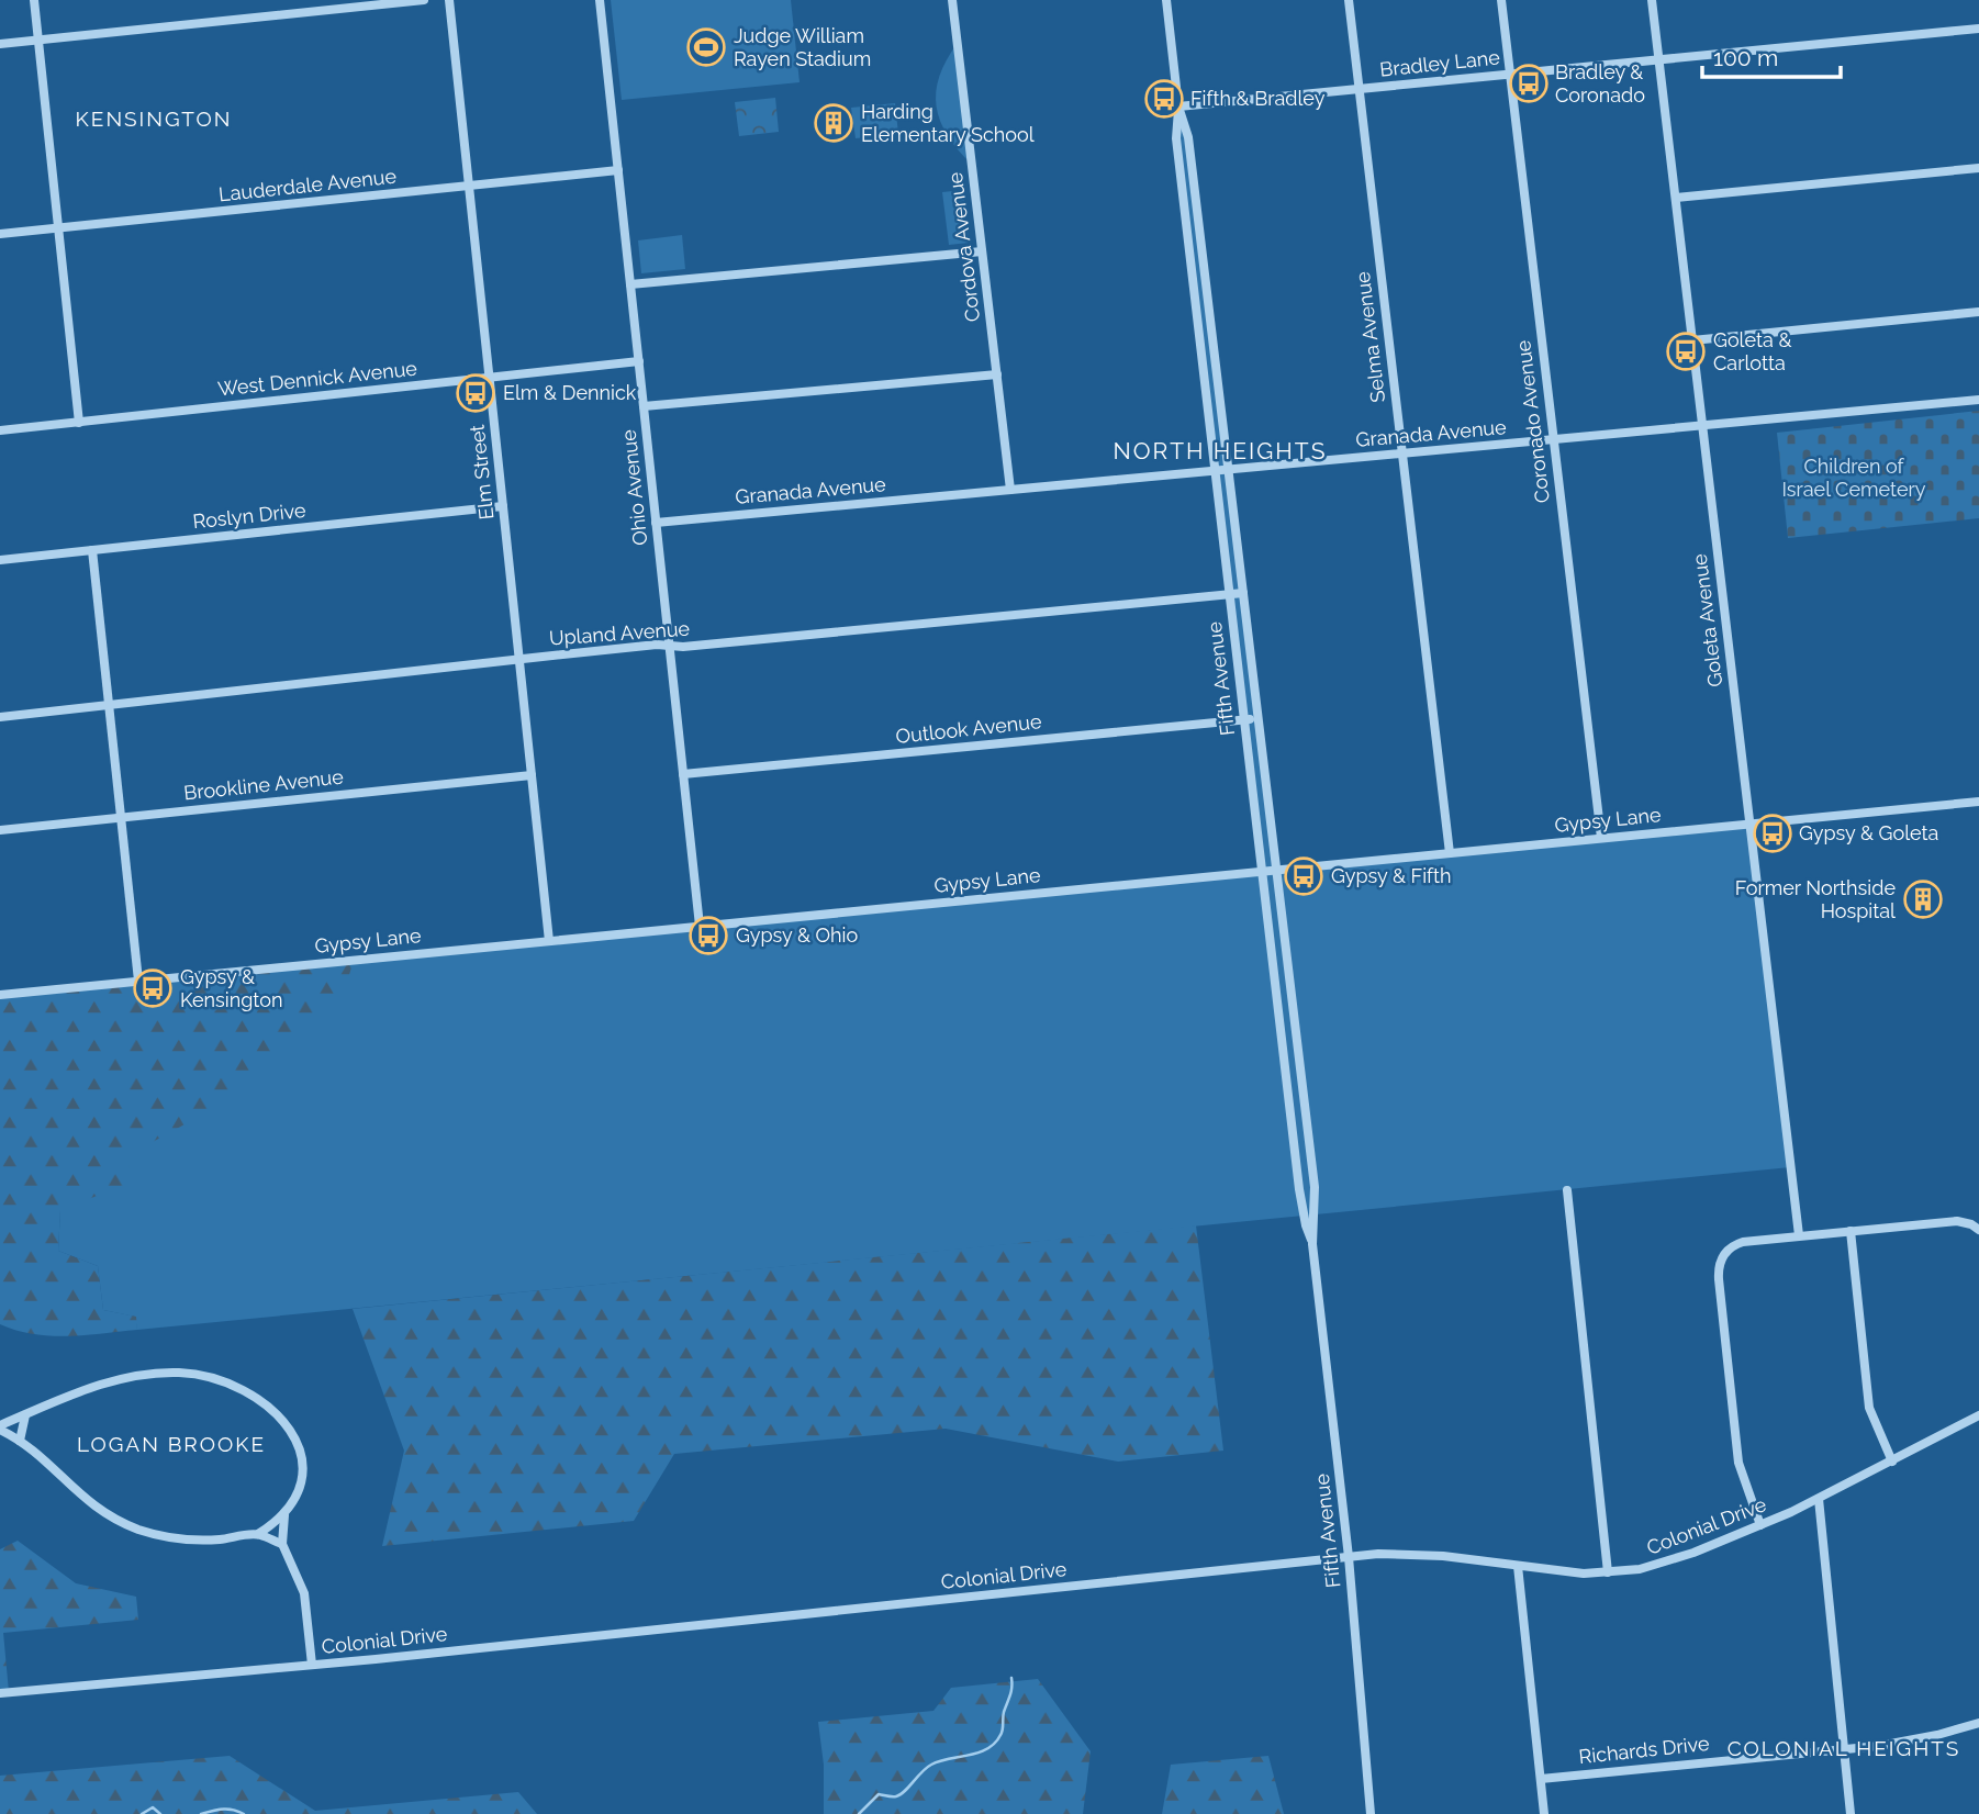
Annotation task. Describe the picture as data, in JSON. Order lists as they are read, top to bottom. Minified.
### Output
{"streets":{"street":["Bradley Lane","Lauderdale Avenue","Cordova Avenue","Selma Avenue","West Dennick Avenue","Coronado Avenue","Granada Avenue","Elm Street","Ohio Avenue","Roslyn Drive","Goleta Avenue","Upland Avenue","Fifth Avenue","Outlook Avenue","Brookline Avenue","Gypsy Lane","Colonial Drive","Richards Drive"]},"crossings":[["Bradley Lane","Selma Avenue"],["Bradley Lane","Coronado Avenue"],["Bradley Lane","Goleta Avenue"],["Bradley Lane","Fifth Avenue"],["Lauderdale Avenue","Elm Street"],["Lauderdale Avenue","Ohio Avenue"],["Cordova Avenue","Granada Avenue"],["Selma Avenue","Granada Avenue"],["Selma Avenue","Gypsy Lane"],["West Dennick Avenue","Elm Street"],["West Dennick Avenue","Ohio Avenue"],["Coronado Avenue","Granada Avenue"],["Coronado Avenue","Gypsy Lane"],["Granada Avenue","Ohio Avenue"],["Granada Avenue","Goleta Avenue"],["Granada Avenue","Fifth Avenue"],["Elm Street","Roslyn Drive"],["Elm Street","Upland Avenue"],["Elm Street","Brookline Avenue"],["Elm Street","Gypsy Lane"],["Ohio Avenue","Upland Avenue"],["Ohio Avenue","Outlook Avenue"],["Ohio Avenue","Gypsy Lane"],["Goleta Avenue","Gypsy Lane"],["Upland Avenue","Fifth Avenue"],["Fifth Avenue","Outlook Avenue"],["Fifth Avenue","Gypsy Lane"],["Fifth Avenue","Colonial Drive"]],"districts":["KENSINGTON","NORTH HEIGHTS","LOGAN BROOKE","COLONIAL HEIGHTS"],"parks":["Children of Israel Cemetery"],"places":{"sports":["Judge William Rayen Stadium"],"bus stop":["Bradley & Coronado","Fifth & Bradley","Goleta & Carlotta","Elm & Dennick","Gypsy & Goleta","Gypsy & Fifth","Gypsy & Ohio","Gypsy & Kensington"],"building":["Harding Elementary School","Former Northside Hospital"]},"scale_bar":"100 m"}
